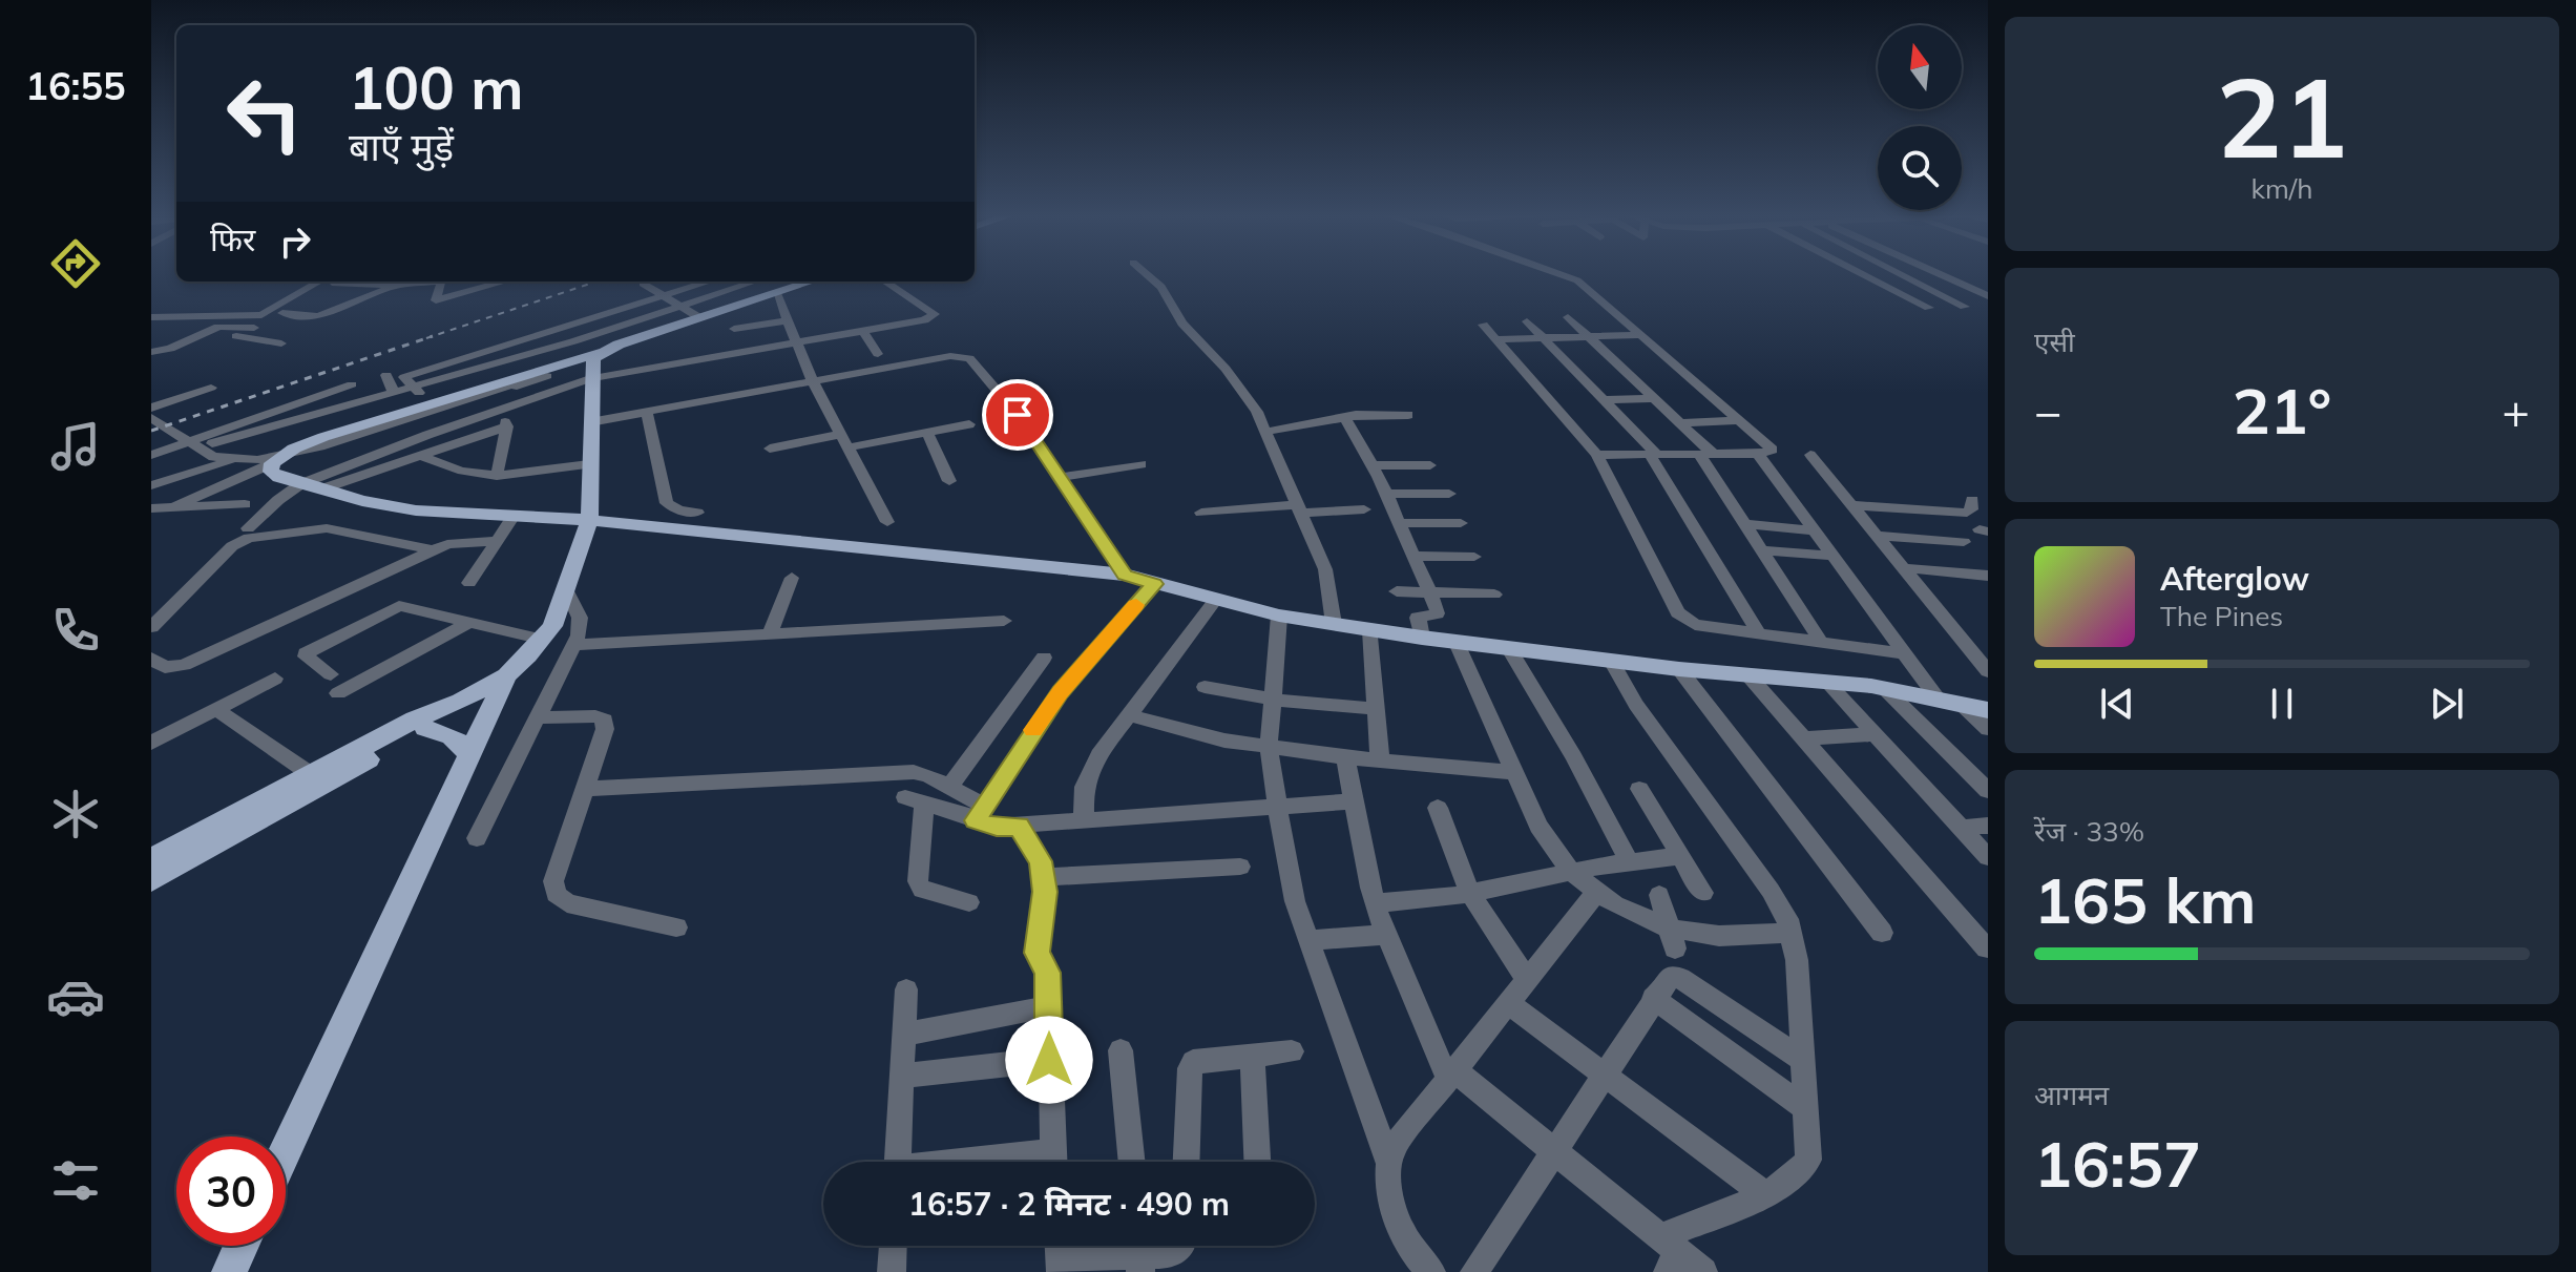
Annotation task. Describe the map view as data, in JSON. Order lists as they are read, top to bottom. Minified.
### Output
{"north":"top","page":{"tabs":"16:55","tile":[["21","km/h"],"एसी",["रेंज · 33%","165 km"],["आगमन","16:57"]],"turn":["100 m","बाएँ मुड़ें"],"then":"फिर","heat":["−","21°","+"],"song":["Afterglow","The Pines"],"limit":"30","trip":"16:57 · 2 मिनट · 490 m"}}
